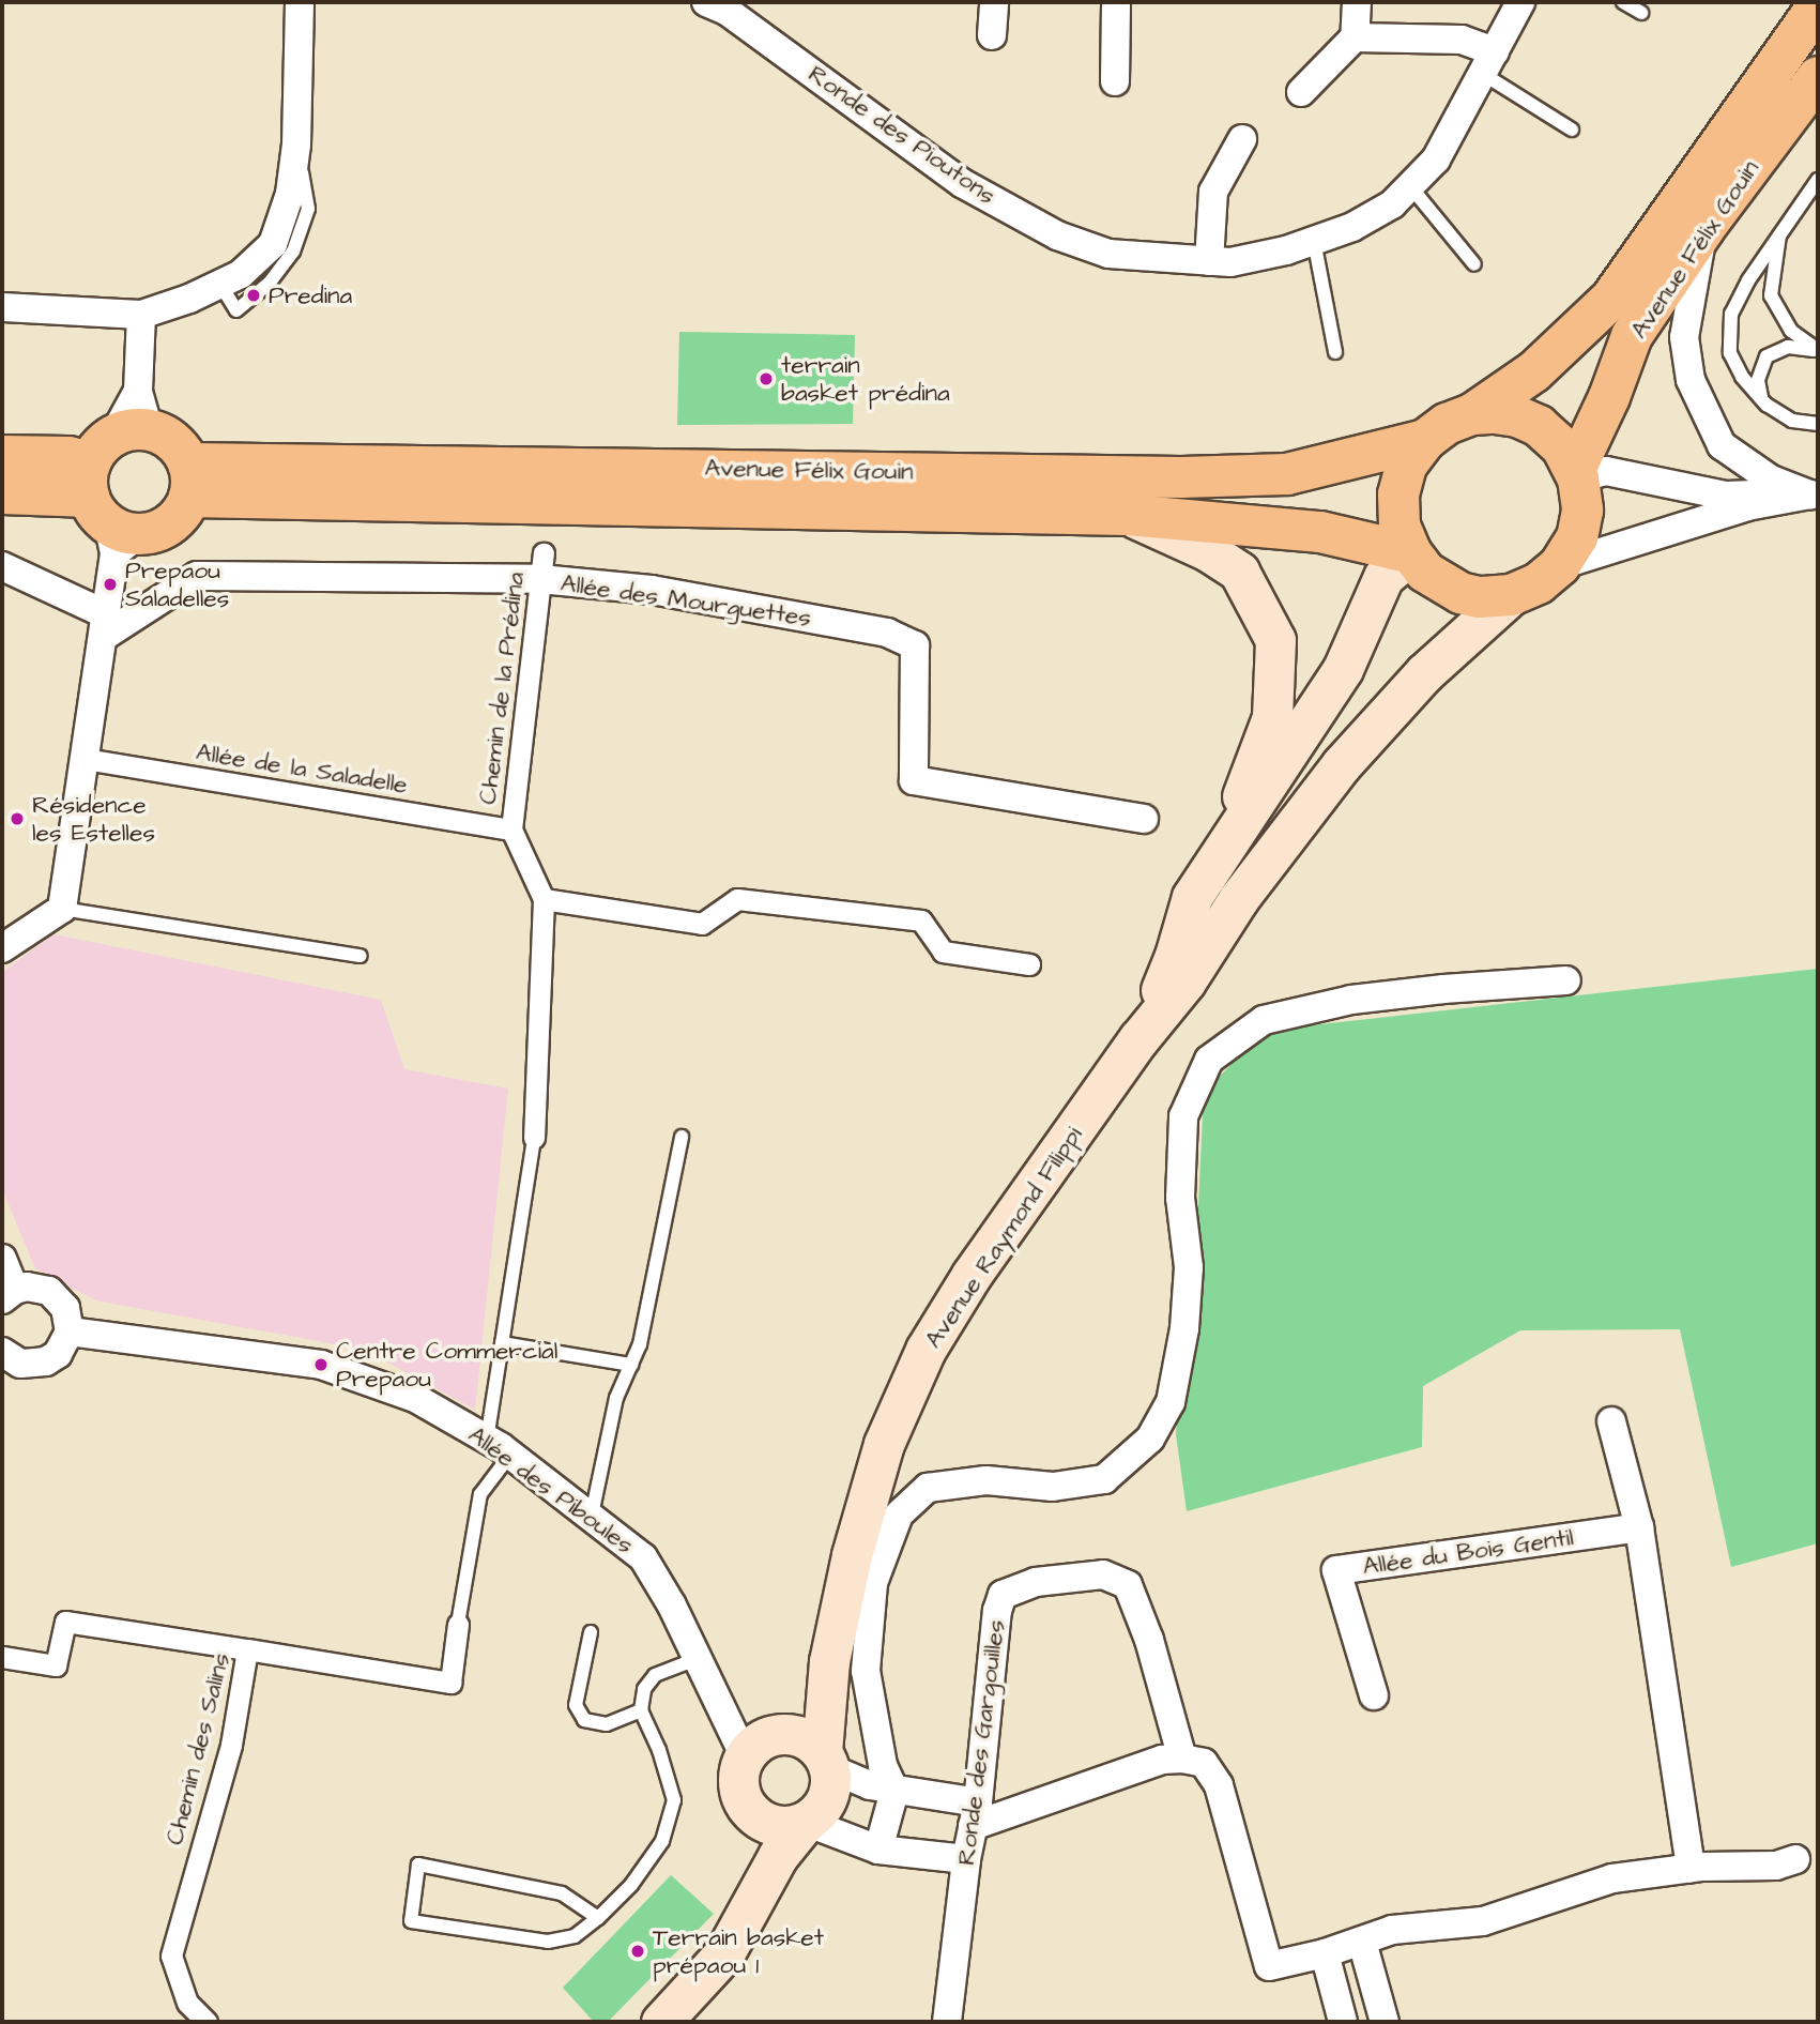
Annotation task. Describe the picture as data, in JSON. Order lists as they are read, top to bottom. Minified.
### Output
{"streets":{"main road":["Avenue Félix Gouin","Avenue Raymond Filippi"],"street":["Ronde des Pioutons","Allée des Mourguettes","Chemin de la Prédina","Allée de la Saladelle","Allée des Piboules","Allée du Bois Gentil","Ronde des Gargouilles","Chemin des Salins"]},"crossings":[["Avenue Félix Gouin","Avenue Raymond Filippi"],["Allée des Mourguettes","Chemin de la Prédina"],["Chemin de la Prédina","Allée de la Saladelle"],["Avenue Raymond Filippi","Allée des Piboules"]],"places":["Predina","terrain basket prédina","Prepaou Saladelles","Résidence les Estelles","Centre Commercial Prepaou","Terrain basket prépaou 1"]}
